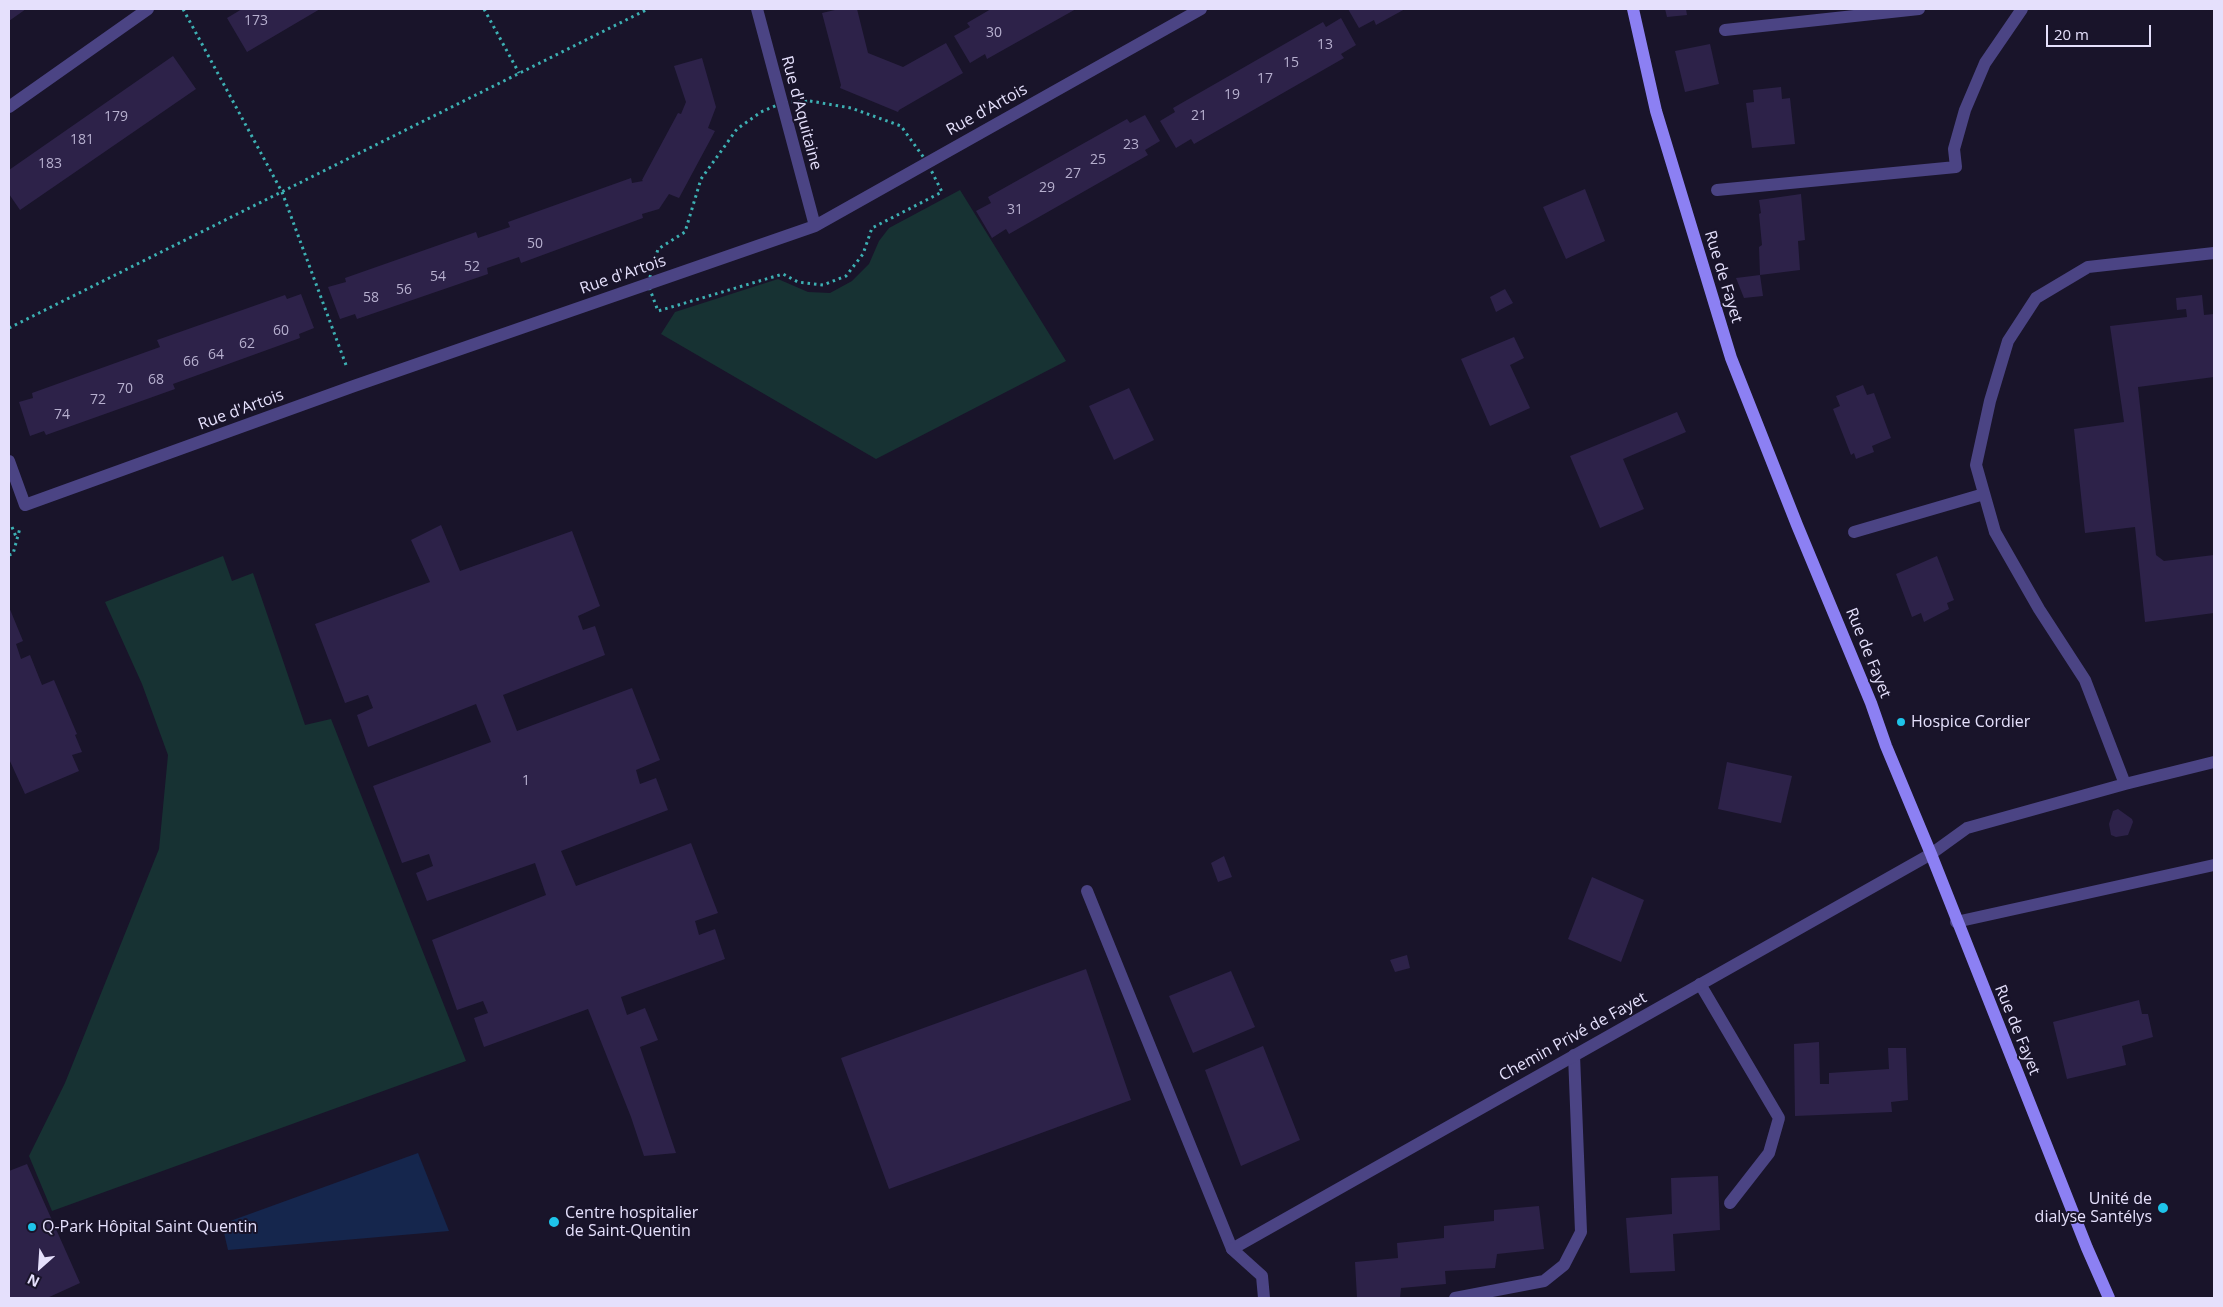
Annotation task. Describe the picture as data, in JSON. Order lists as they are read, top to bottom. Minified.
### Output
{"streets":{"main road":["Rue de Fayet"],"street":["Rue d'Artois","Rue d'Aquitaine","Chemin Privé de Fayet"]},"crossings":[["Rue d'Artois","Rue d'Aquitaine"],["Rue de Fayet","Chemin Privé de Fayet"]],"places":["Hospice Cordier","Unité de dialyse Santélys","Centre hospitalier de Saint-Quentin","Q-Park Hôpital Saint Quentin"],"house_numbers":["173","30","13","15","17","19","21","179","181","23","25","183","27","29","31","50","52","54","56","58","60","62","64","66","68","70","72","74","1"],"scale_bar":"20 m","north":"bottom left"}
